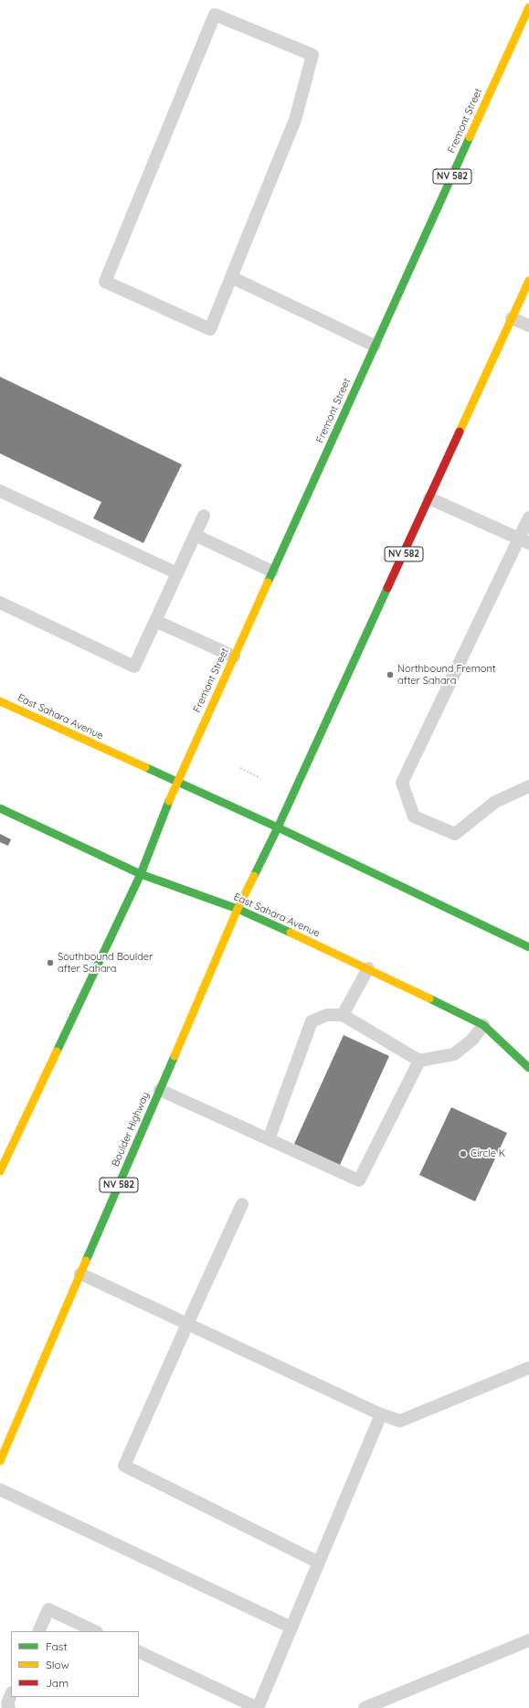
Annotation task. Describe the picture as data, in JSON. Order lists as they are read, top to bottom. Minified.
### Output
{"streets":{"main road":["Fremont Street","NV 582","East Sahara Avenue","Boulder Highway"]},"crossings":[["Fremont Street","NV 582"],["Fremont Street","East Sahara Avenue"],["NV 582","East Sahara Avenue"],["NV 582","Boulder Highway"],["East Sahara Avenue","Boulder Highway"]],"places":["Northbound Fremont after Sahara","Southbound Boulder after Sahara","Circle K"],"legend":["Fast","Slow","Jam"]}
